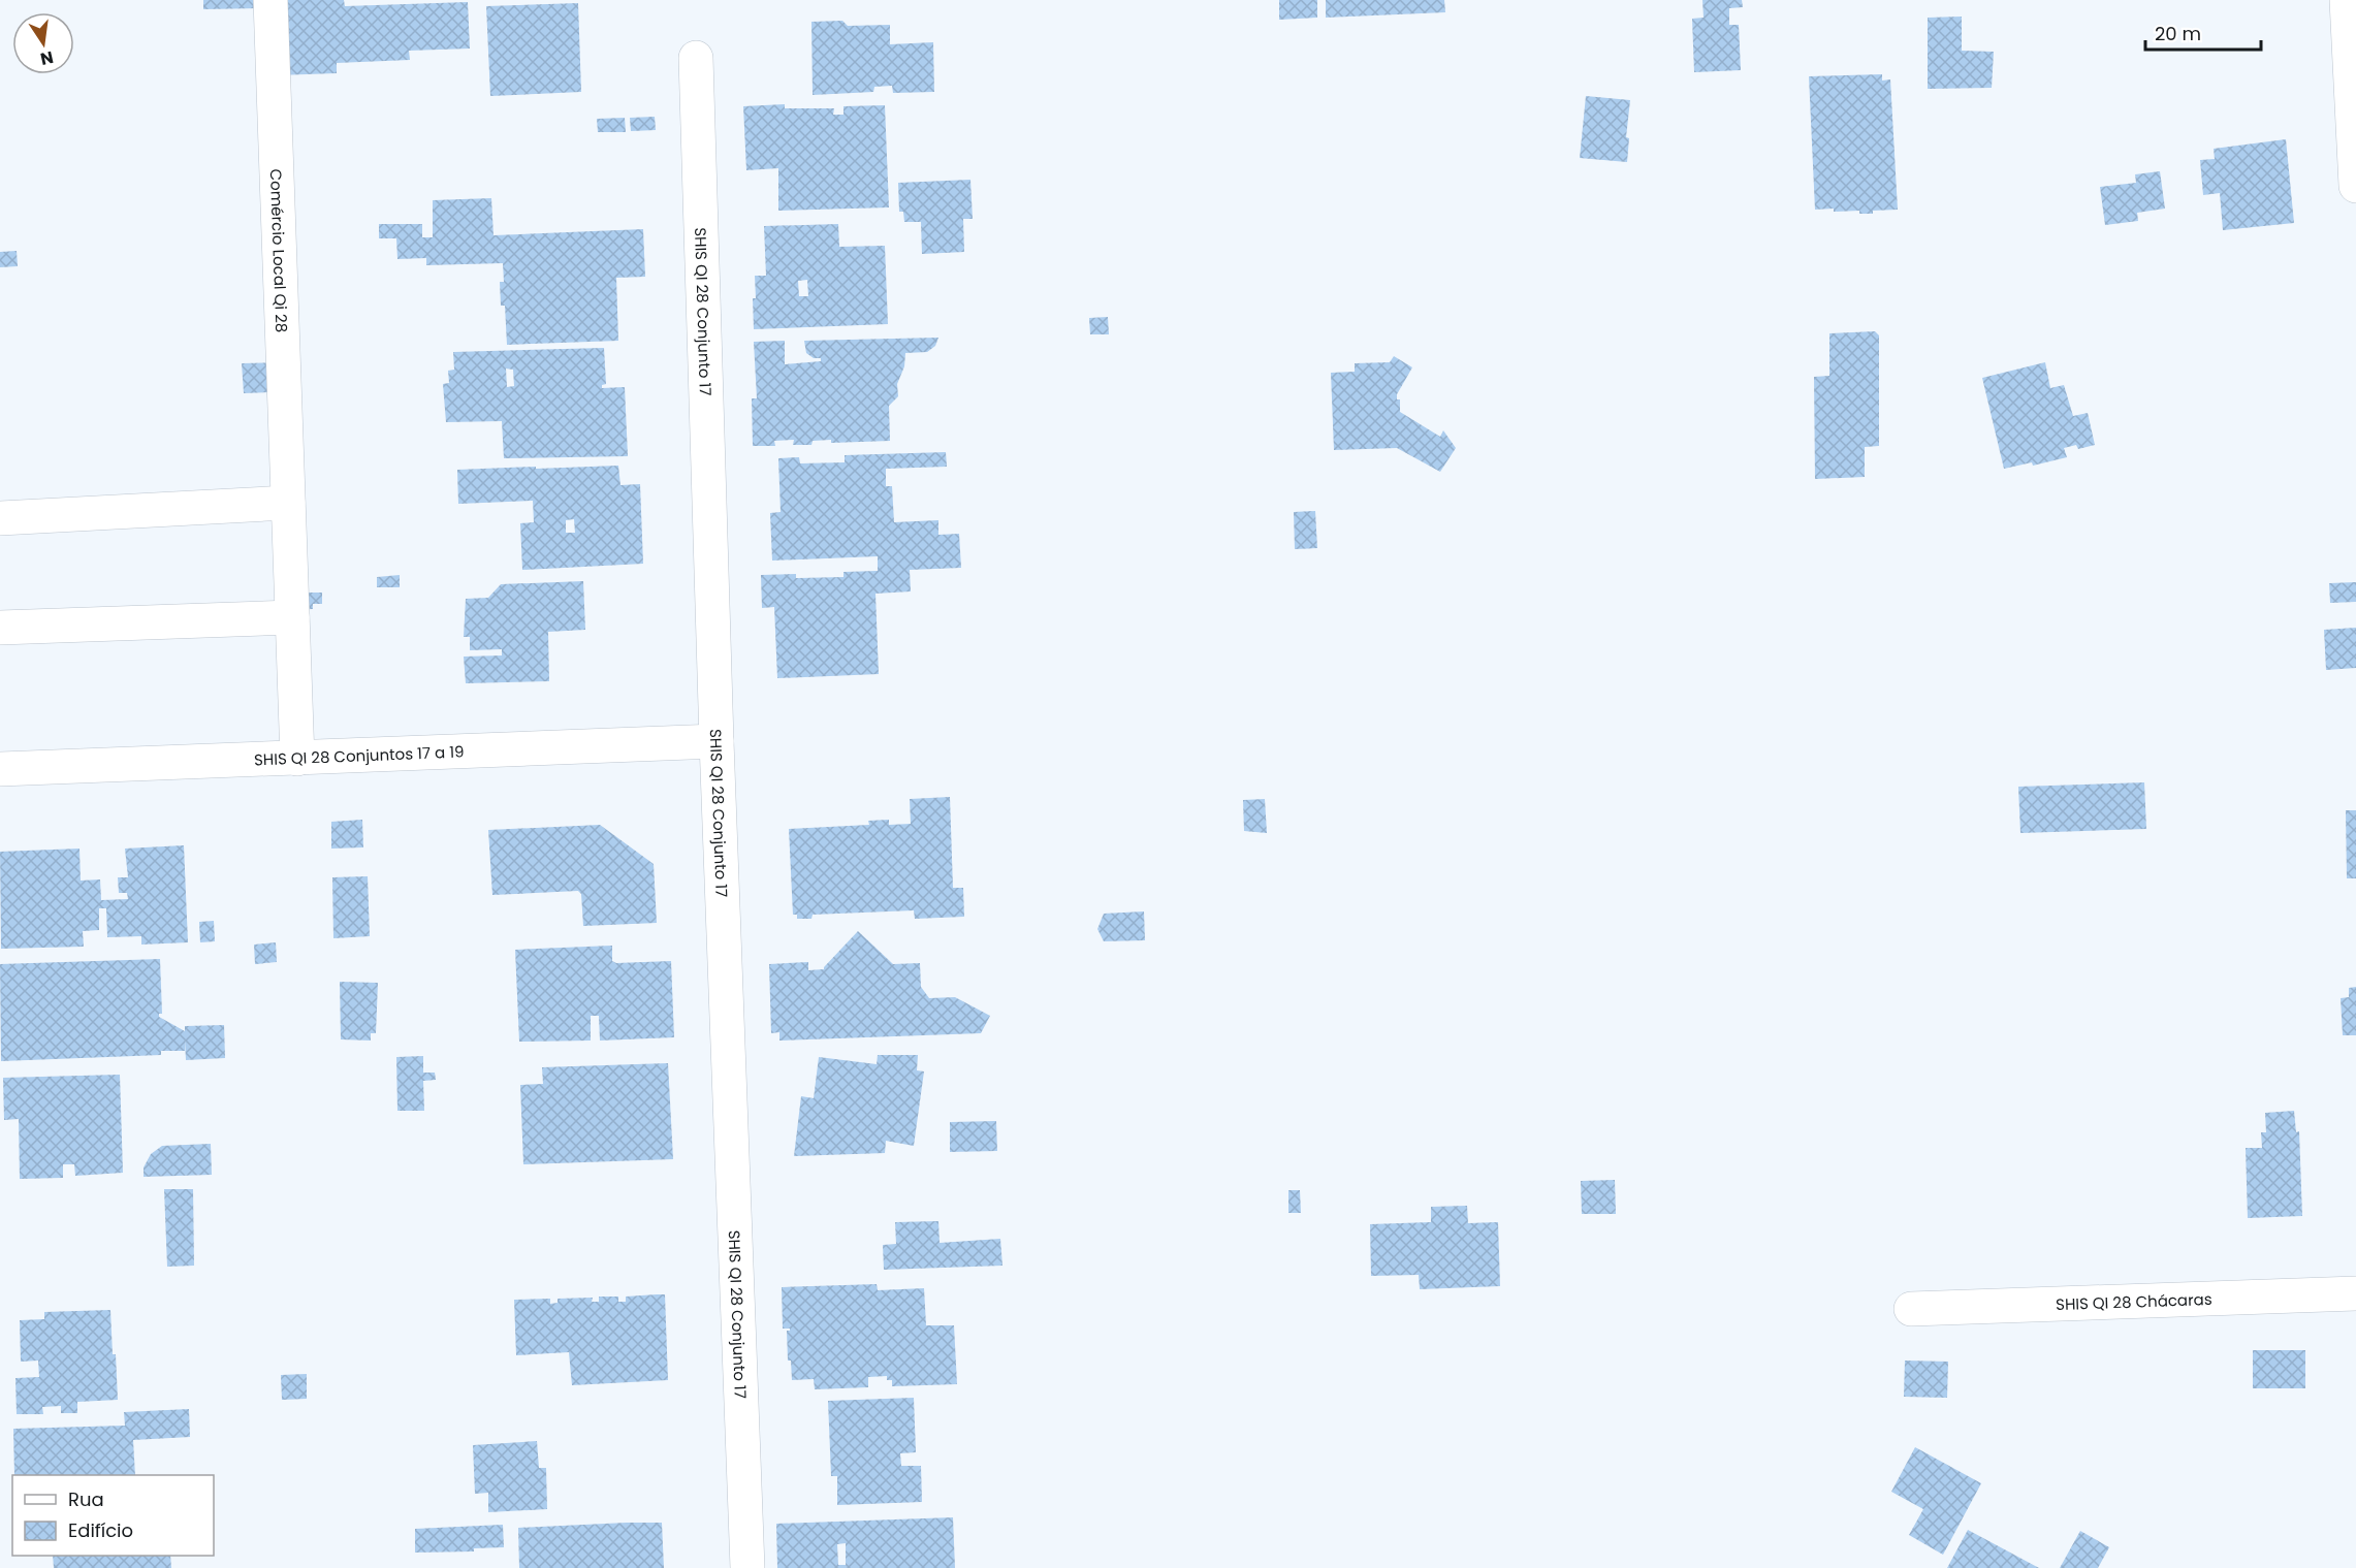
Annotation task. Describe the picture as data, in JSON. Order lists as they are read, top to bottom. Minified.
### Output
{"streets":{"street":["Comércio Local Qi 28","SHIS QI 28 Conjunto 17","SHIS QI 28 Conjuntos 17 a 19","SHIS QI 28 Chácaras"]},"crossings":[["Comércio Local Qi 28","SHIS QI 28 Conjuntos 17 a 19"],["SHIS QI 28 Conjunto 17","SHIS QI 28 Conjuntos 17 a 19"]],"legend":["Rua","Edifício"],"scale_bar":"20 m","north":"bottom"}
